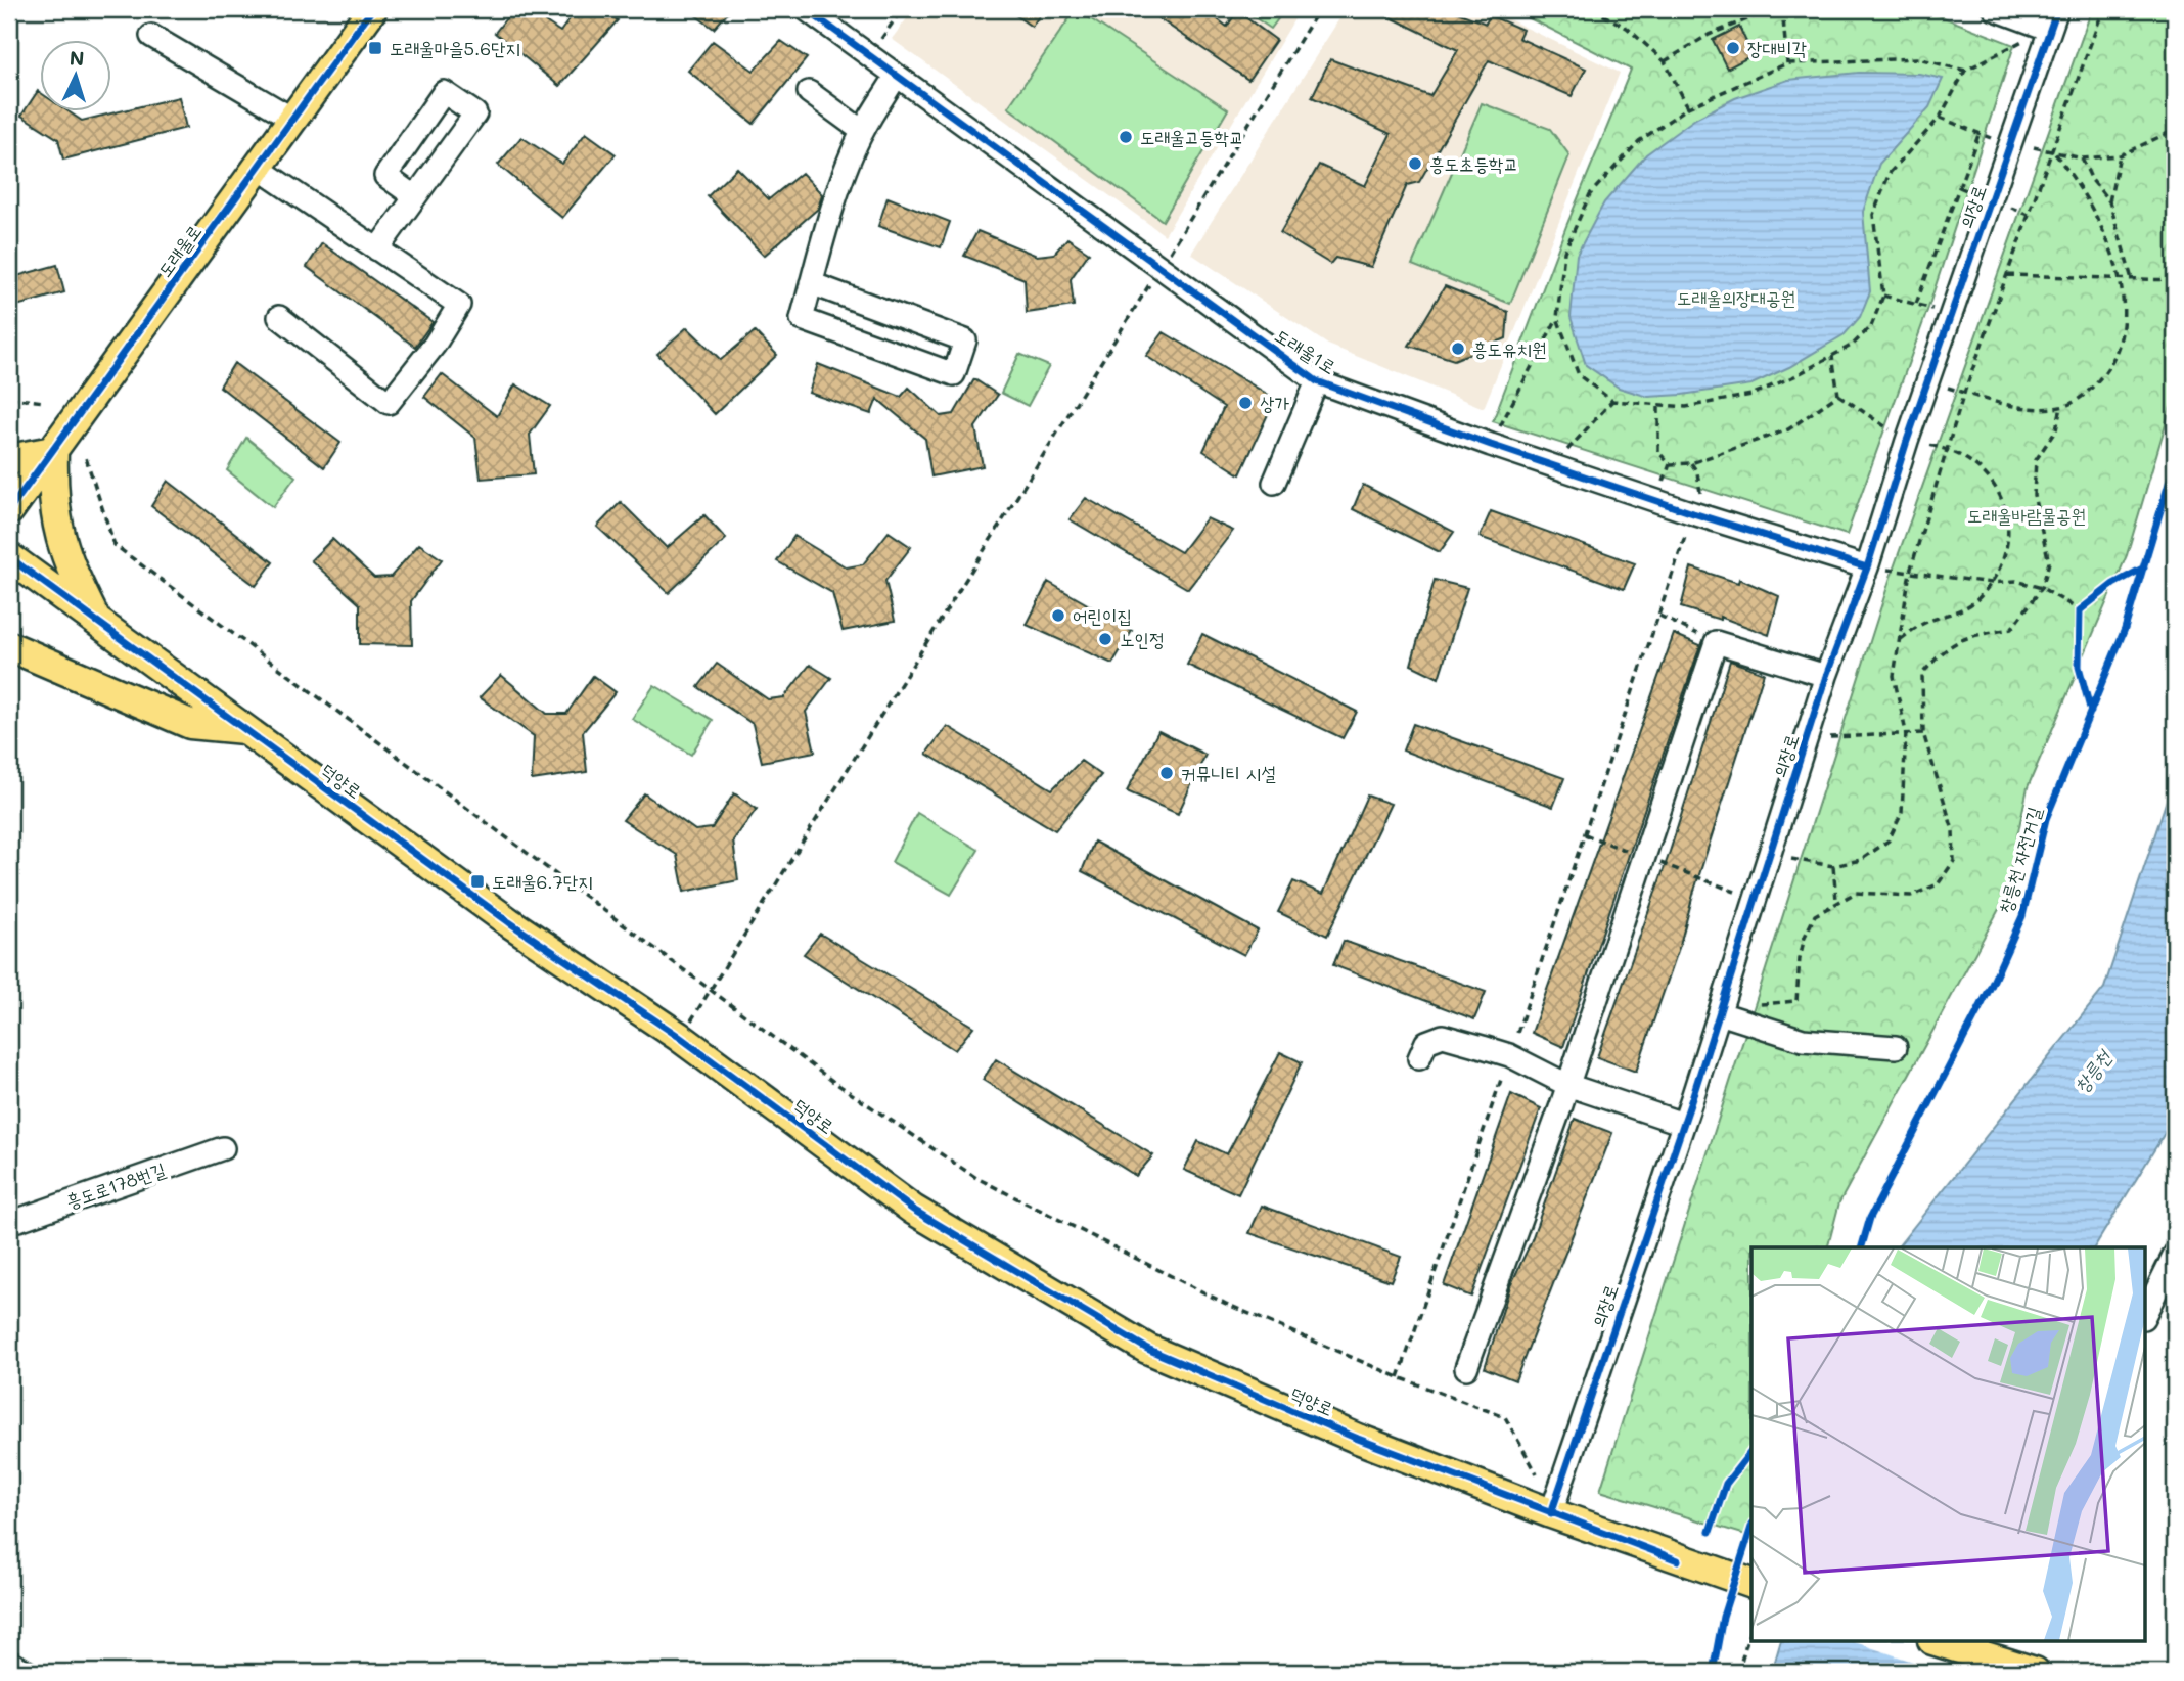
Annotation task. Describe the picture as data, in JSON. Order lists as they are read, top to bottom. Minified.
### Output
{"streets":{"main road":["도래울로","덕양로"],"street":["의장로","도래울1로","흥도로178번길"],"cycle path":["창릉천 자전거길"]},"crossings":[["의장로","도래울1로"],["의장로","덕양로"]],"water":["창릉천"],"parks":["도래울의장대공원","도래울바람물공원"],"places":{"transit":["도래울마을5.6단지","도래울6.7단지"],"other":["장대비각","도래울고등학교","흥도초등학교","흥도유치원","상가","어린이집","노인정","커뮤니티 시설"]},"north":"top"}
